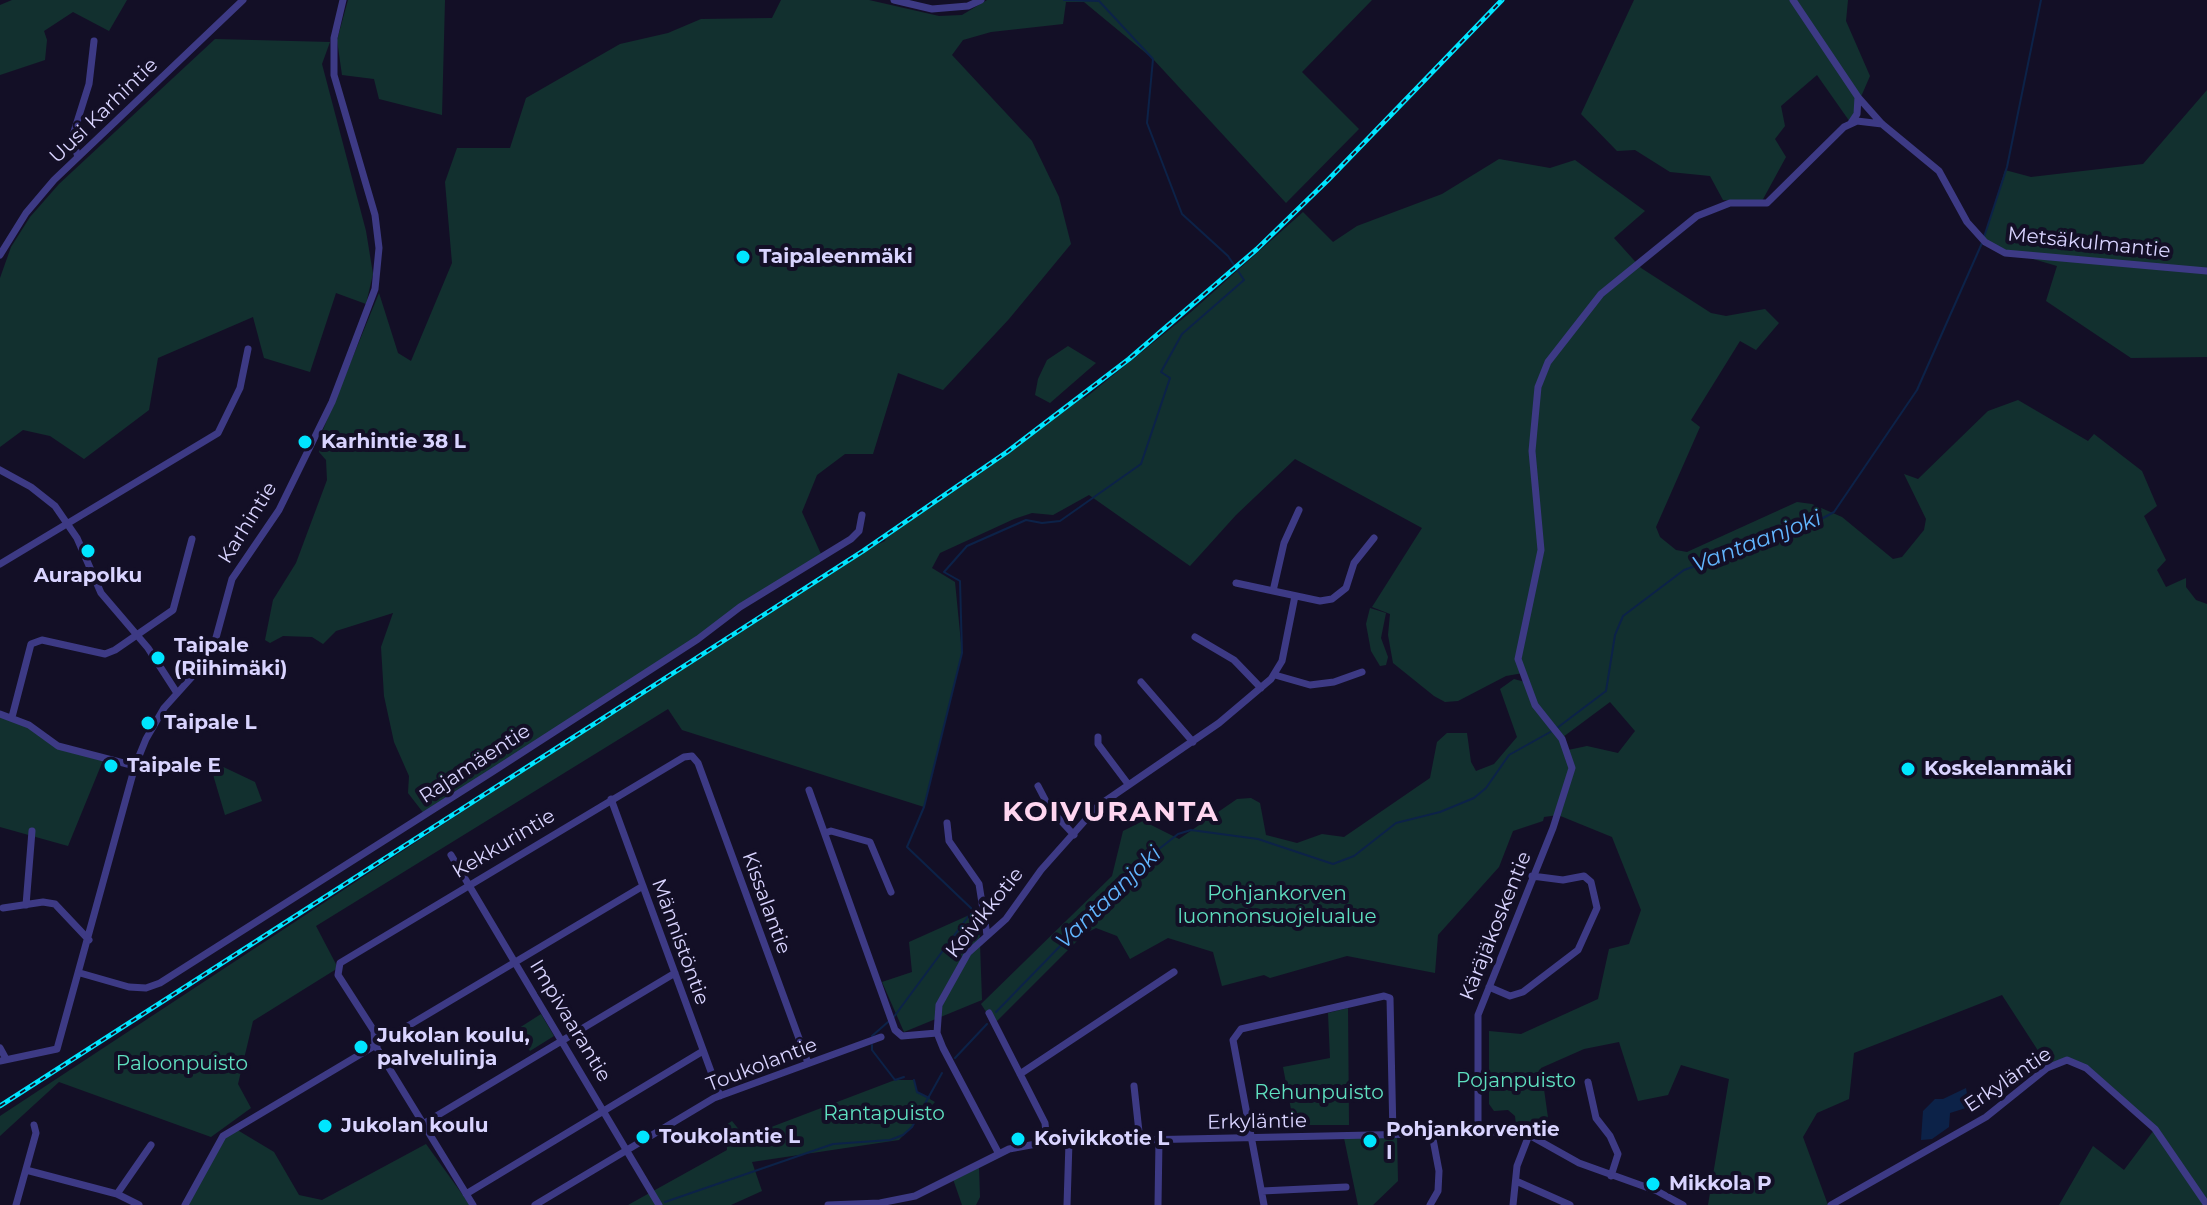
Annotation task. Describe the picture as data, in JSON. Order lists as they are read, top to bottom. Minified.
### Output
{"streets":{"street":["Uusi Karhintie","Metsäkulmantie","Karhintie","Rajamäentie","Kekkurintie","Kissalantie","Koivikkotie","Käräjäkoskentie","Männistöntie","Impivaarantie","Toukolantie","Erkyläntie"]},"crossings":[["Karhintie","Rajamäentie"],["Kekkurintie","Kissalantie"],["Kekkurintie","Männistöntie"],["Kekkurintie","Impivaarantie"],["Kissalantie","Toukolantie"],["Käräjäkoskentie","Erkyläntie"],["Männistöntie","Toukolantie"],["Impivaarantie","Toukolantie"]],"districts":["KOIVURANTA"],"water":["Vantaanjoki"],"parks":["Pohjankorven luonnonsuojelualue","Paloonpuisto","Pojanpuisto","Rehunpuisto","Rantapuisto"],"places":["Taipaleenmäki","Karhintie 38 L","Aurapolku","Taipale (Riihimäki)","Taipale L","Taipale E","Koskelanmäki","Jukolan koulu, palvelulinja","Jukolan koulu","Toukolantie L","Koivikkotie L","Pohjankorventie I","Mikkola P"]}
